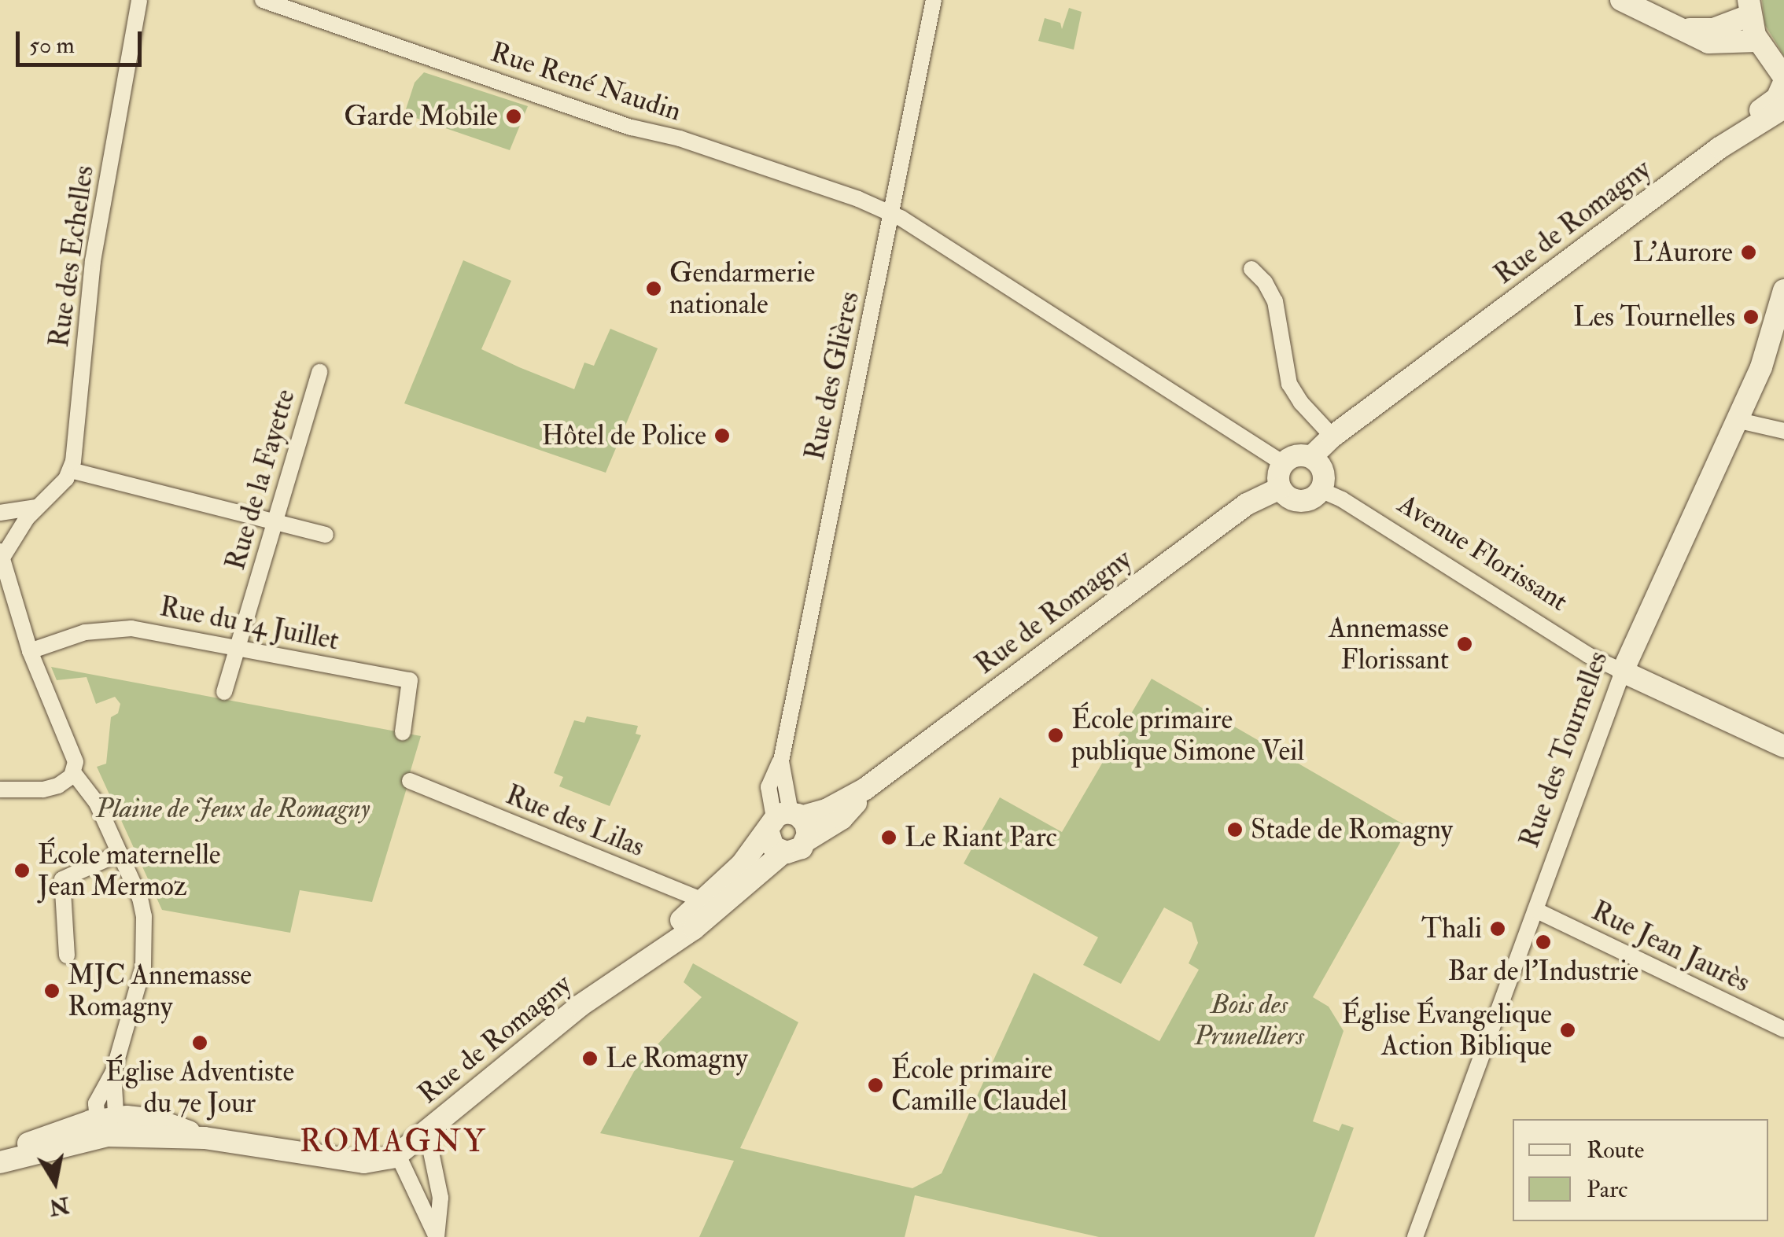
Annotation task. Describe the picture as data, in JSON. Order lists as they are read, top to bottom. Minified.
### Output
{"streets":{"street":["Rue René Naudin","Rue de Romagny","Rue des Echelles","Rue des Glières","Rue de la Fayette","Avenue Florissant","Rue du 14 Juillet","Rue des Tournelles","Rue des Lilas","Rue Jean Jaurès"]},"crossings":[["Rue René Naudin","Rue des Glières"],["Rue de Romagny","Rue des Glières"],["Rue de Romagny","Avenue Florissant"],["Rue de Romagny","Rue des Lilas"],["Rue de la Fayette","Rue du 14 Juillet"],["Avenue Florissant","Rue des Tournelles"],["Rue des Tournelles","Rue Jean Jaurès"]],"districts":["ROMAGNY"],"parks":["Plaine de Jeux de Romagny","Bois des Prunelliers"],"places":["Garde Mobile","L'Aurore","Gendarmerie nationale","Les Tournelles","Hôtel de Police","Annemasse Florissant","École primaire publique Simone Veil","Stade de Romagny","Le Riant Parc","École maternelle Jean Mermoz","Thali","Bar de l'Industrie","MJC Annemasse Romagny","Église Évangelique Action Biblique","Église Adventiste du 7e Jour","Le Romagny","École primaire Camille Claudel"],"legend":["Route","Parc"],"scale_bar":"50 m","north":"bottom"}
